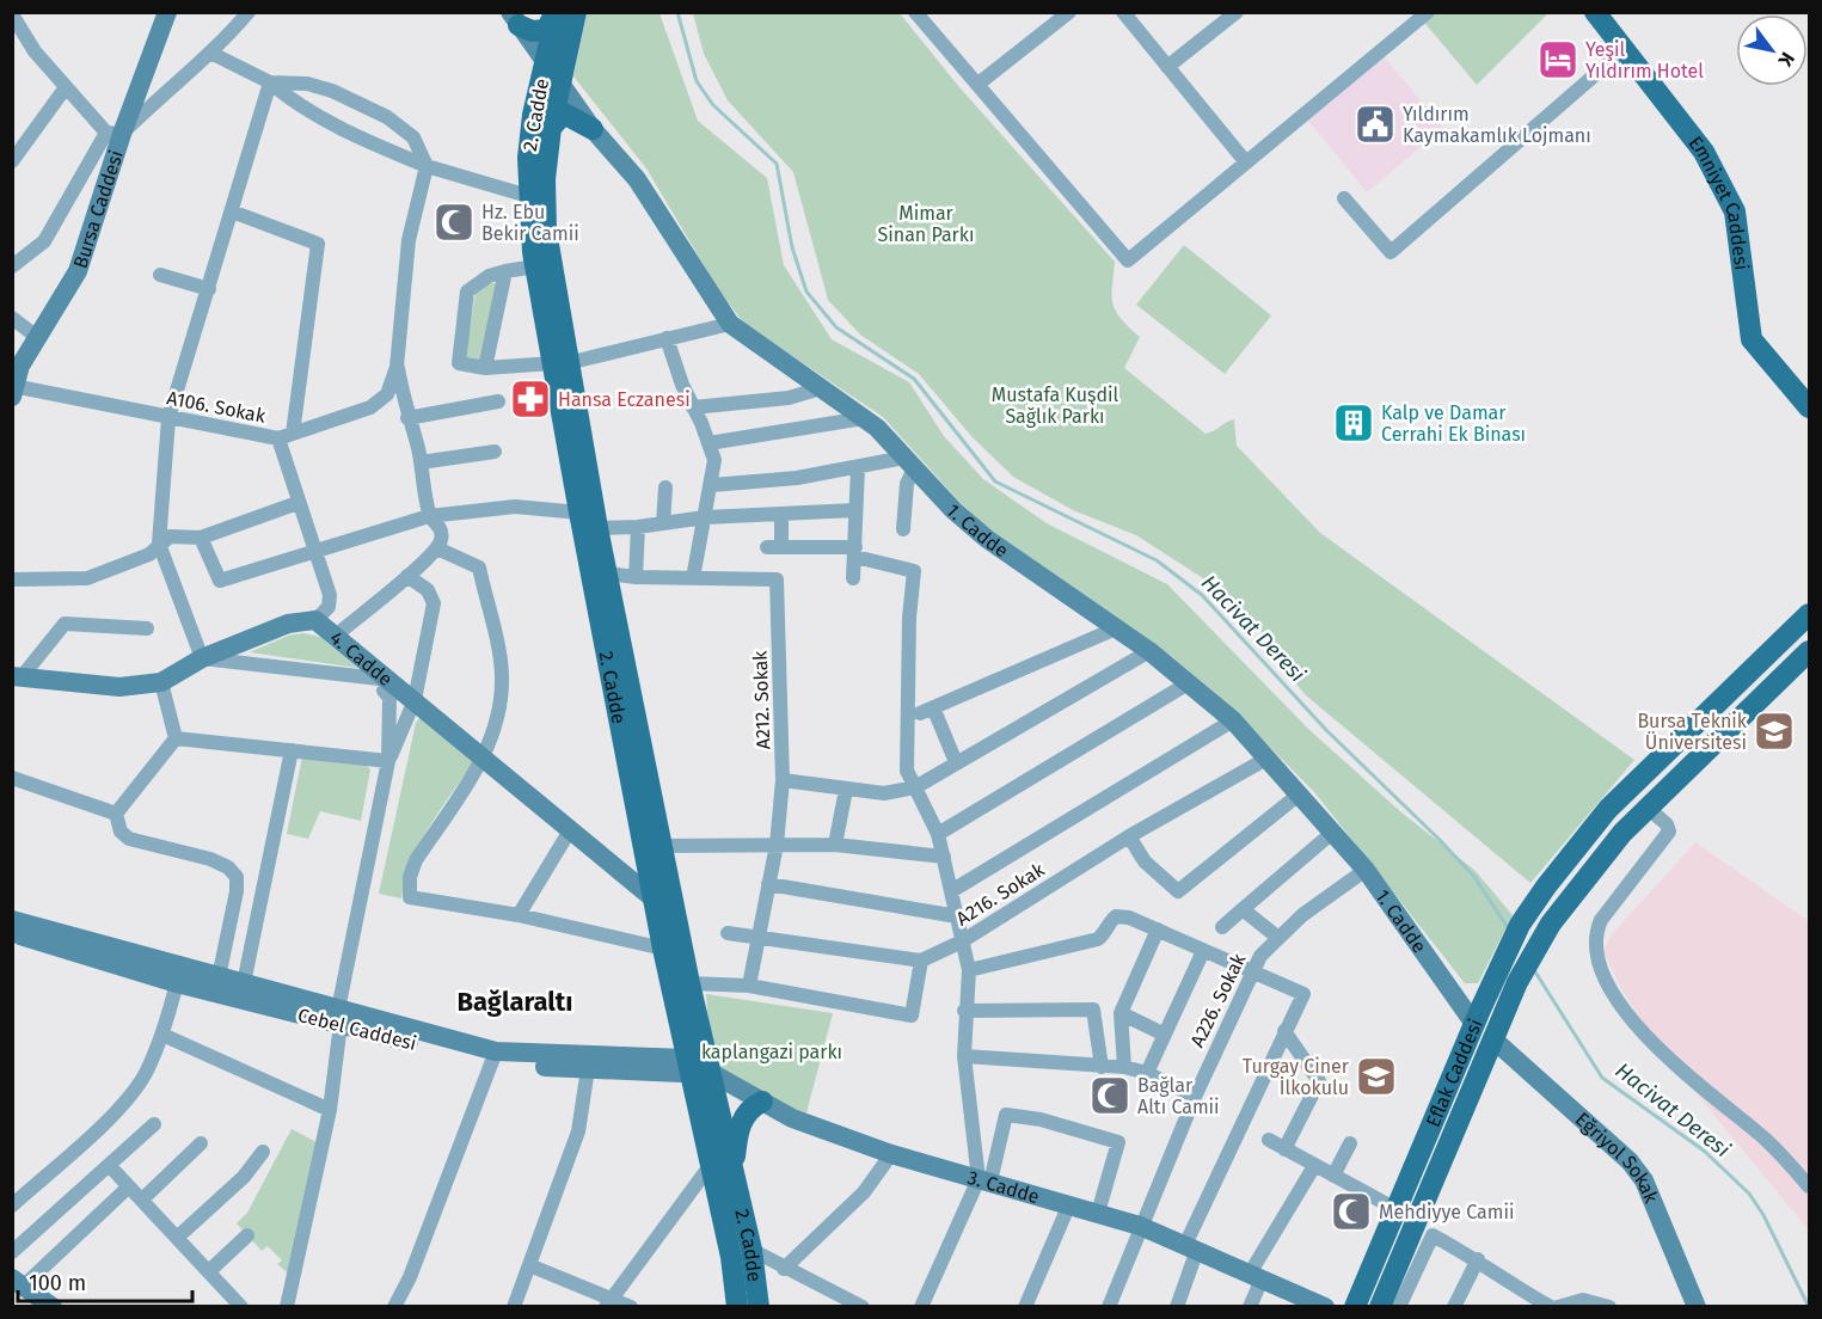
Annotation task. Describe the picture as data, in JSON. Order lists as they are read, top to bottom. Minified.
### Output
{"streets":{"main road":["2. Cadde","Emniyet Caddesi","Bursa Caddesi","1. Cadde","4. Cadde","Cebel Caddesi","Eflak Caddesi","Eğriyol Sokak","3. Cadde"],"street":["A106. Sokak","A212. Sokak","A216. Sokak","A226. Sokak"]},"crossings":[["2. Cadde","1. Cadde"],["2. Cadde","4. Cadde"],["2. Cadde","A212. Sokak"],["2. Cadde","Cebel Caddesi"],["2. Cadde","3. Cadde"],["Bursa Caddesi","A106. Sokak"],["1. Cadde","A216. Sokak"],["1. Cadde","A226. Sokak"],["1. Cadde","Eflak Caddesi"],["A226. Sokak","3. Cadde"],["Cebel Caddesi","3. Cadde"],["Eflak Caddesi","Eğriyol Sokak"]],"districts":["Bağlaraltı"],"water":["Hacivat Deresi"],"parks":["Mimar Sinan Parkı","Mustafa Kuşdil Sağlık Parkı","kaplangazi parkı"],"places":{"hotel":["Yeşil Yıldırım Hotel"],"public building":["Yıldırım Kaymakamlık Lojmanı"],"mosque":["Hz. Ebu Bekir Camii","Bağlar Altı Camii","Mehdiyye Camii"],"pharmacy":["Hansa Eczanesi"],"building":["Kalp ve Damar Cerrahi Ek Binası"],"school or university":["Bursa Teknik Üniversitesi","Turgay Ciner İlkokulu"]},"scale_bar":"100 m","north":"bottom right"}
